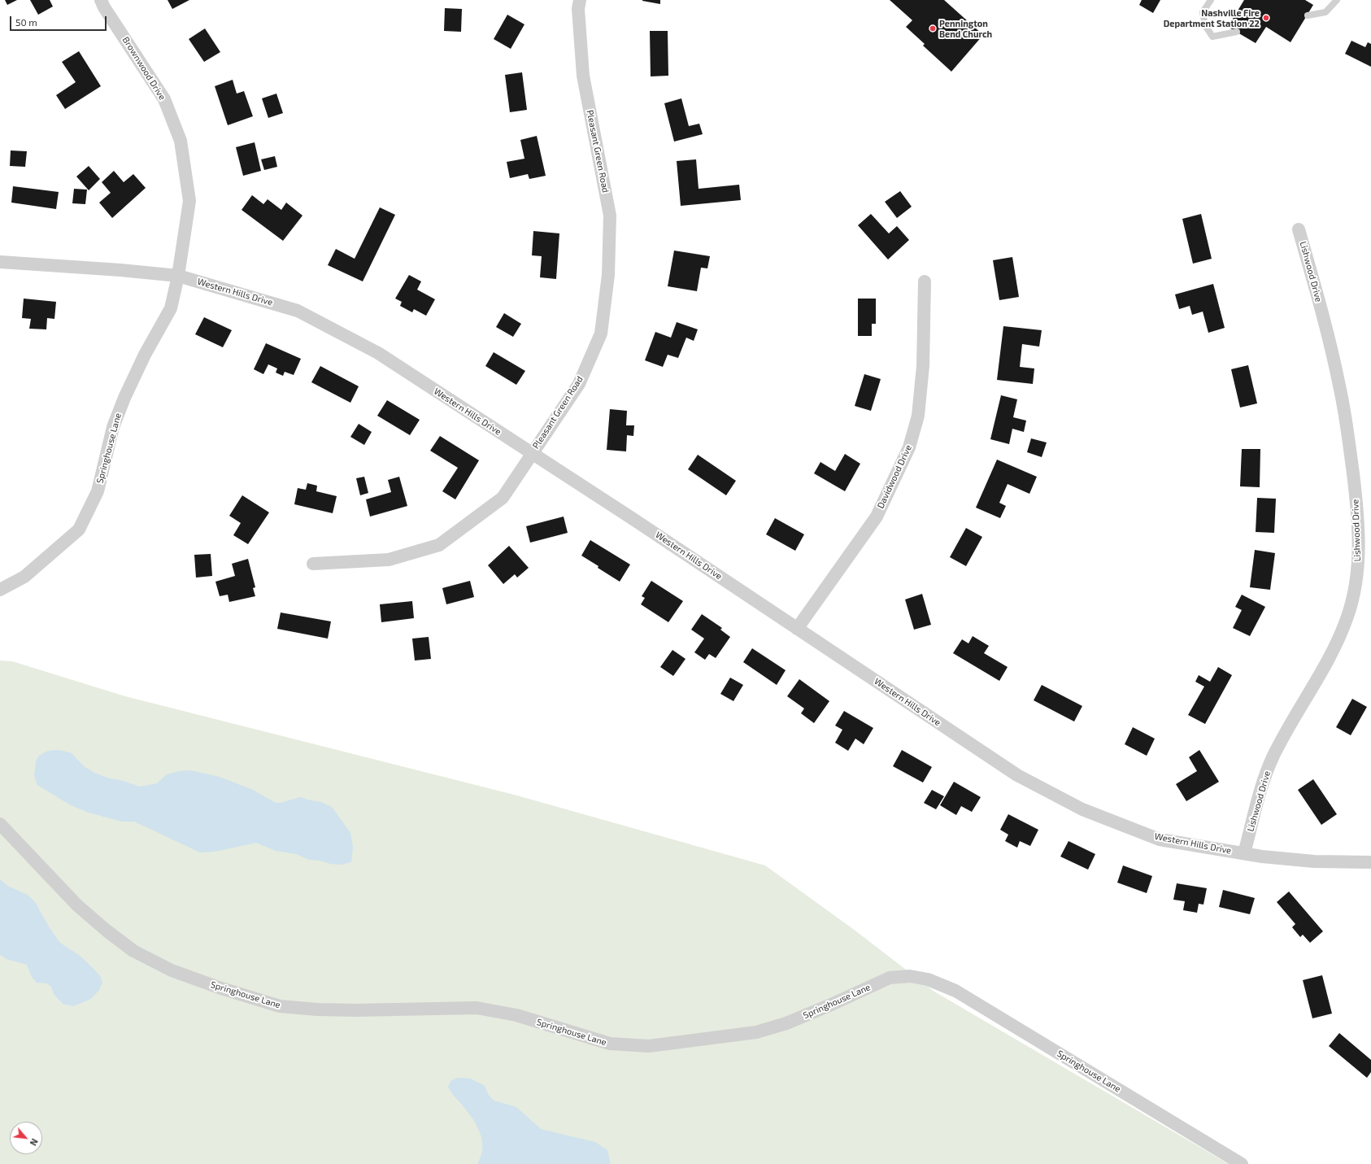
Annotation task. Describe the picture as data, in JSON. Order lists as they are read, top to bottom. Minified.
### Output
{"streets":{"street":["Brownwood Drive","Pleasant Green Road","Lishwood Drive","Western Hills Drive","Springhouse Lane","Davidwood Drive"]},"crossings":[["Brownwood Drive","Western Hills Drive"],["Brownwood Drive","Springhouse Lane"],["Pleasant Green Road","Western Hills Drive"],["Lishwood Drive","Western Hills Drive"],["Western Hills Drive","Springhouse Lane"],["Western Hills Drive","Davidwood Drive"]],"places":["Nashville Fire Department Station 22","Pennington Bend Church"],"scale_bar":"50 m","north":"bottom right"}
